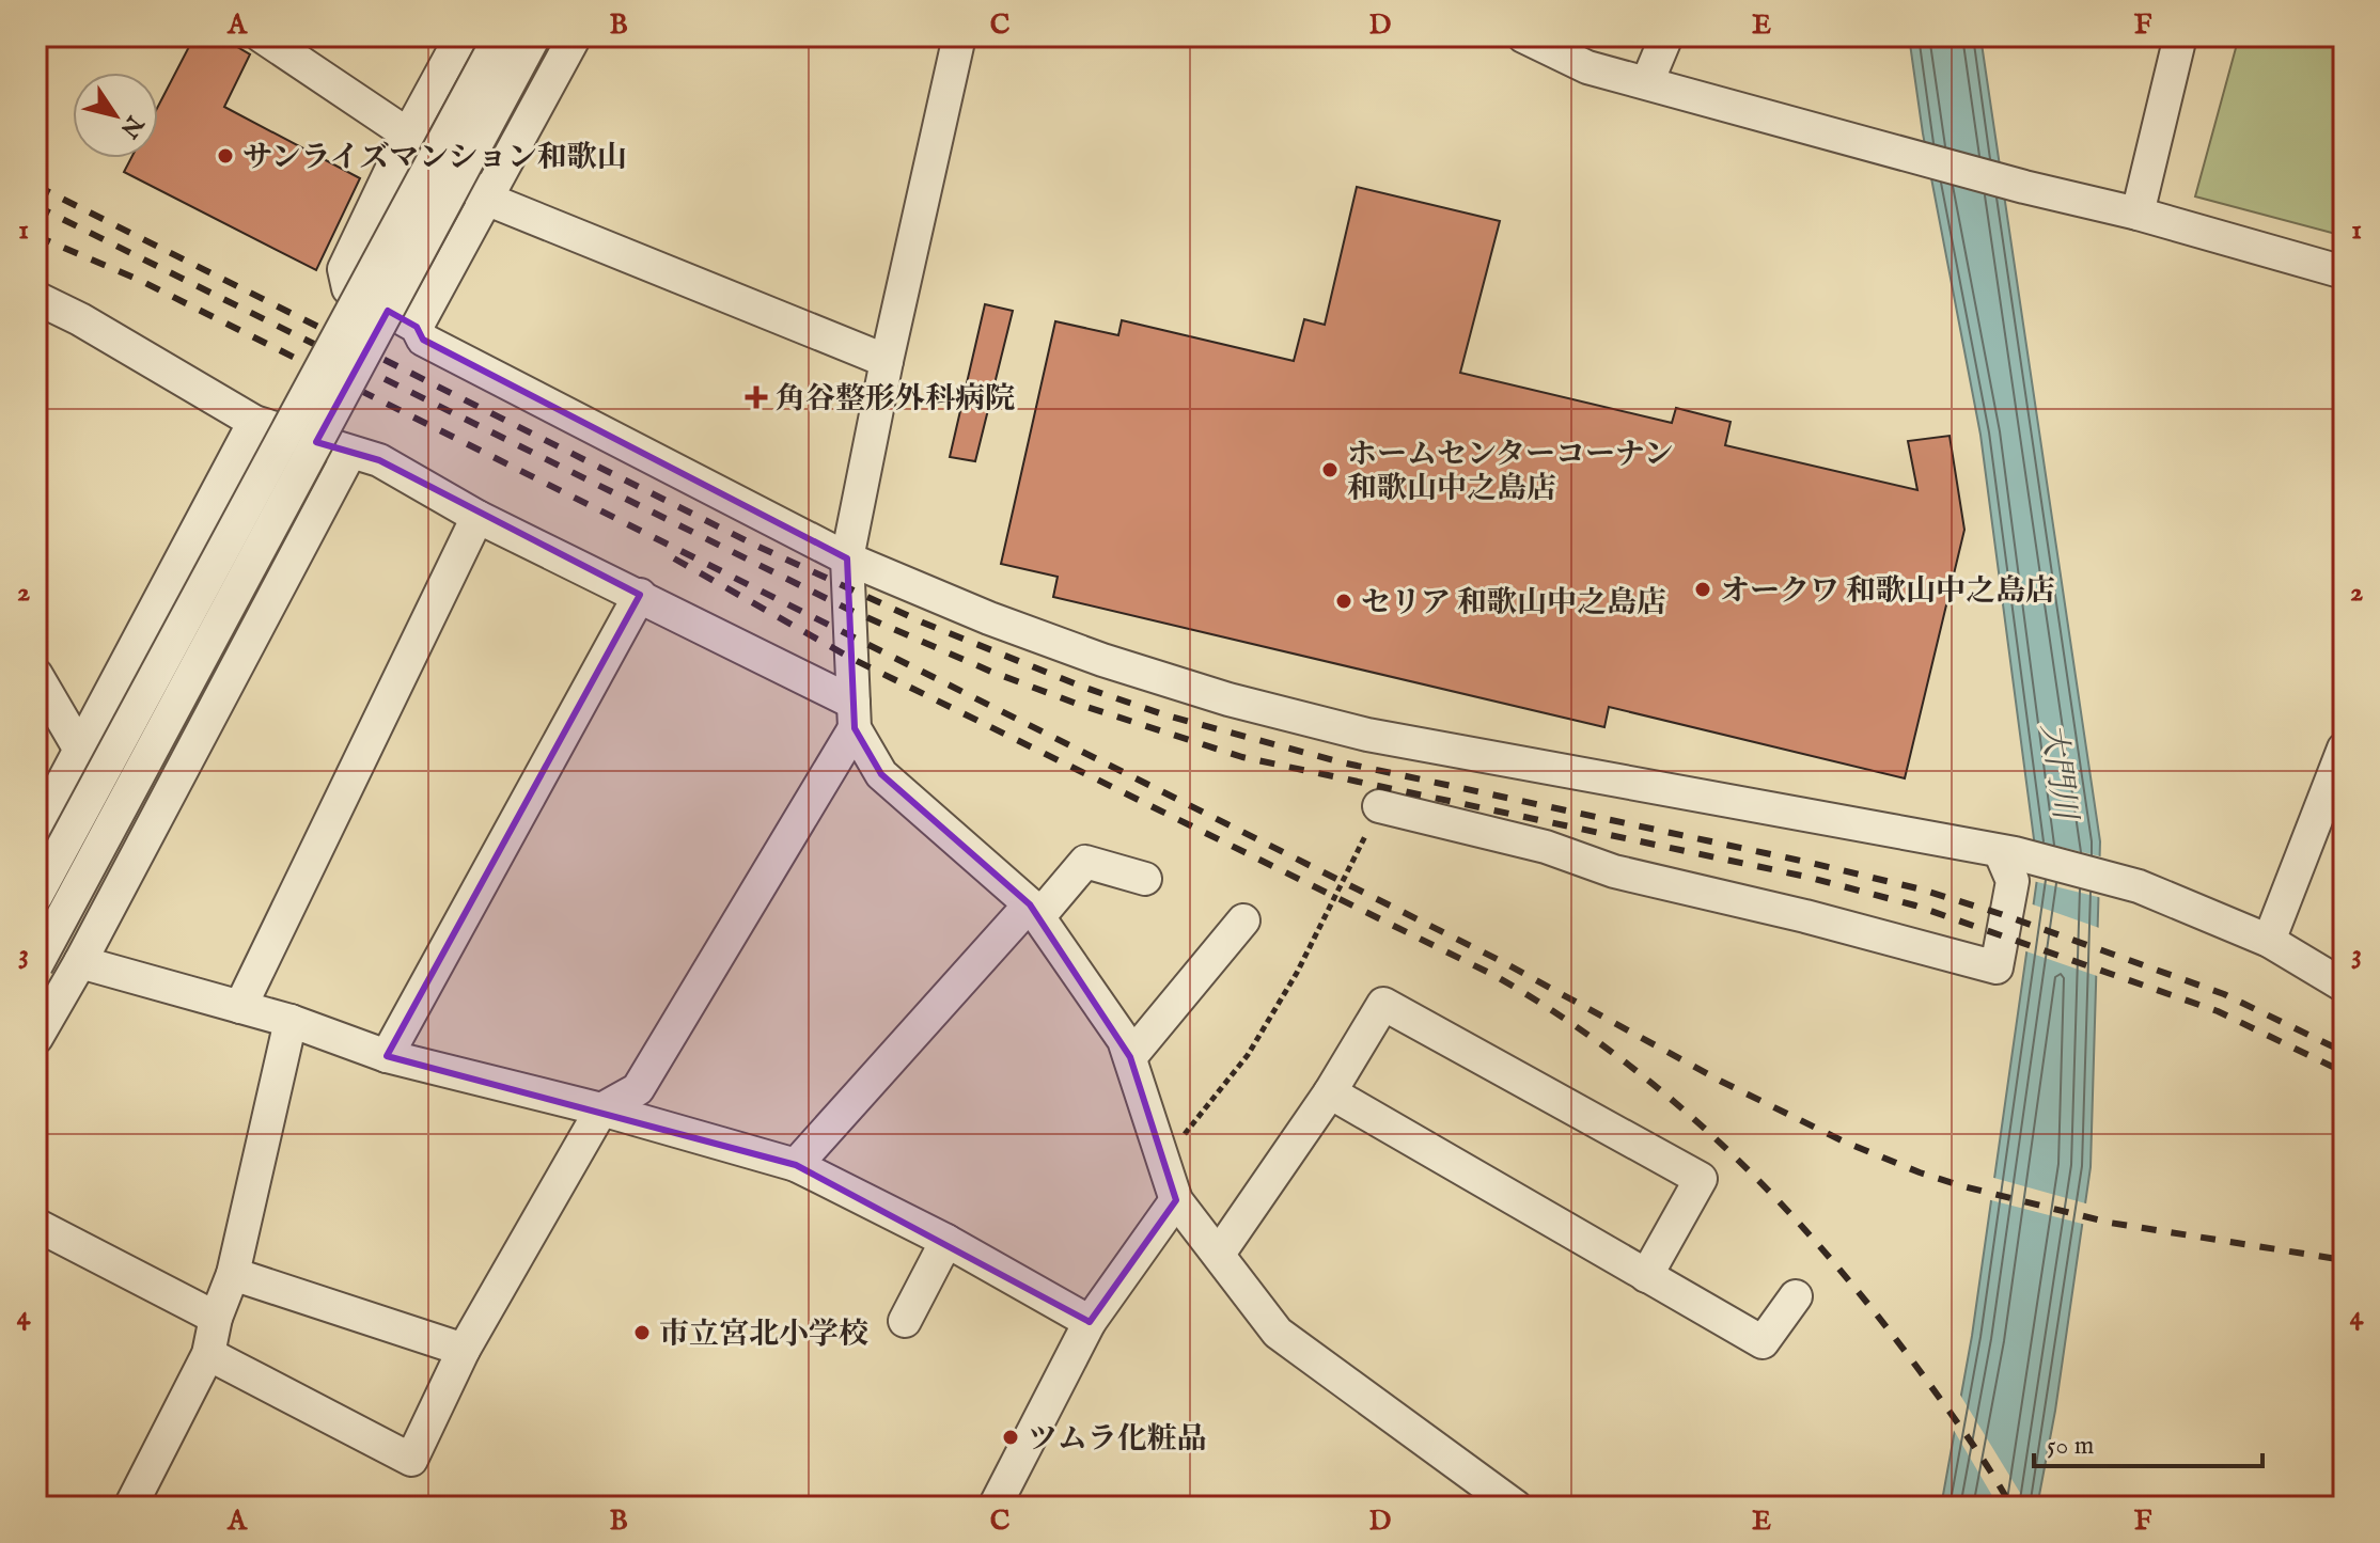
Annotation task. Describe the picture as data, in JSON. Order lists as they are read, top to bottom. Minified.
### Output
{"water":["大門川"],"places":{"other":["サンライズマンション和歌山","ホームセンターコーナン 和歌山中之島店","オークワ 和歌山中之島店","セリア 和歌山中之島店","市立宮北小学校","ツムラ化粧品"],"health":["角谷整形外科病院"]},"scale_bar":"50 m","north":"bottom right","grid":{"columns":["A","B","C","D","E","F"],"rows":["1","2","3","4"]}}
